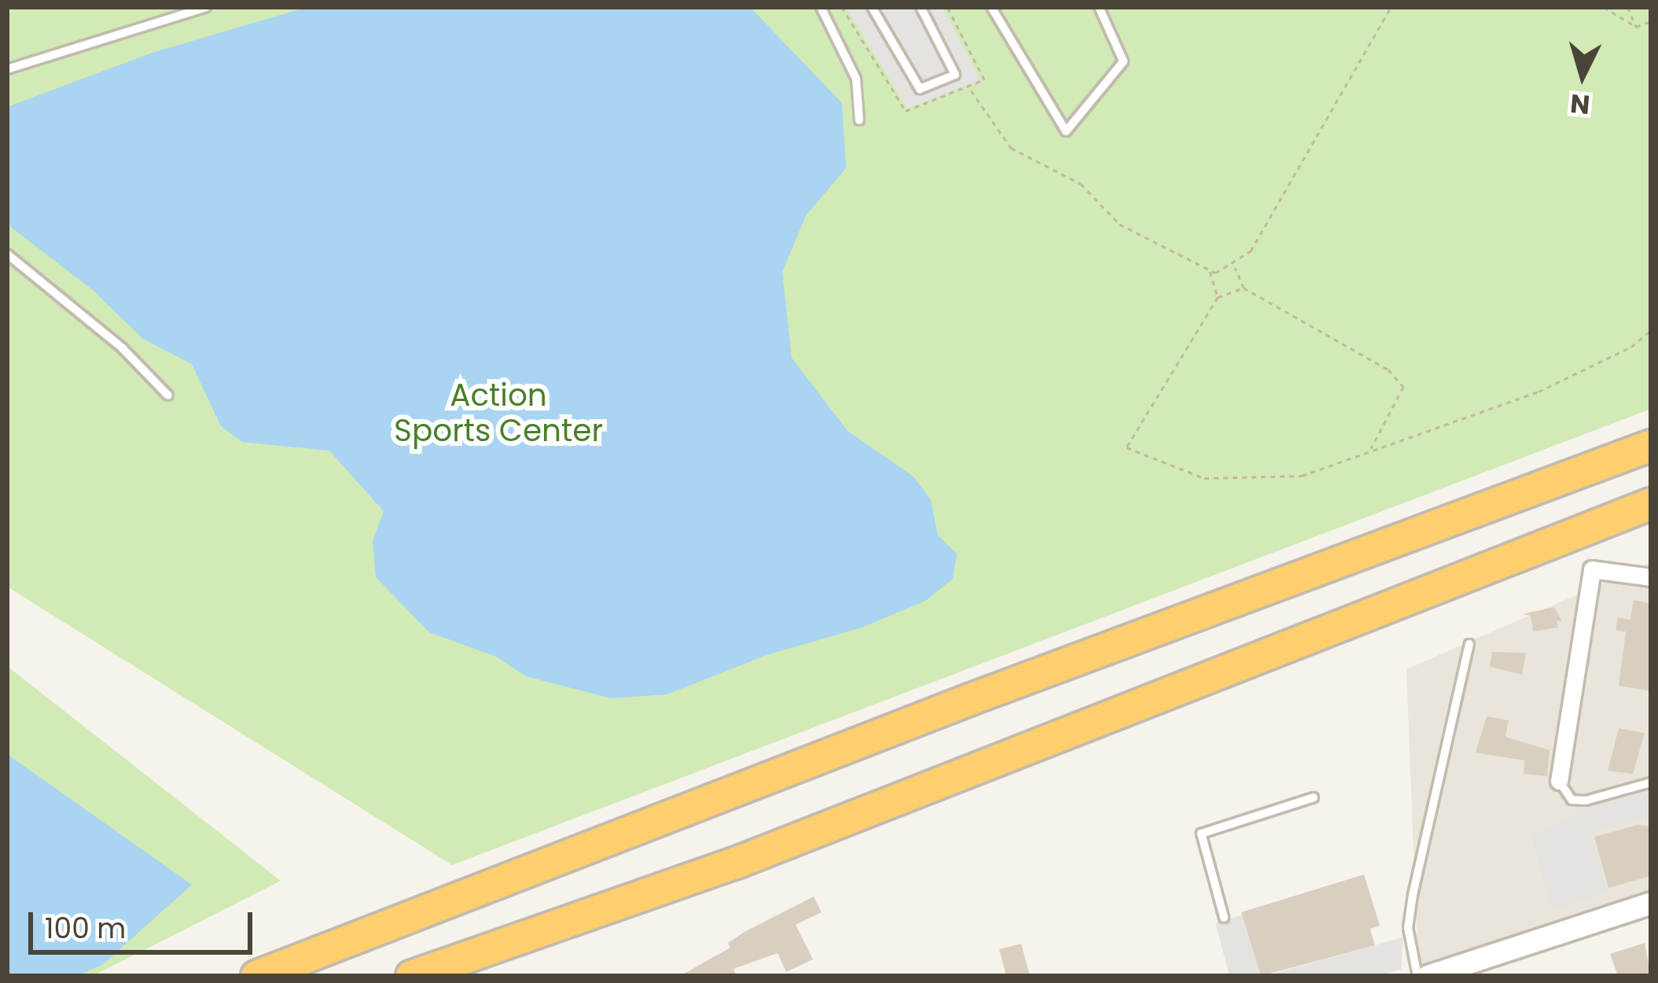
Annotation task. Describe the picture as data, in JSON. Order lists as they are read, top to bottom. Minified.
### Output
{"parks":["Action Sports Center"],"scale_bar":"100 m","north":"bottom"}
